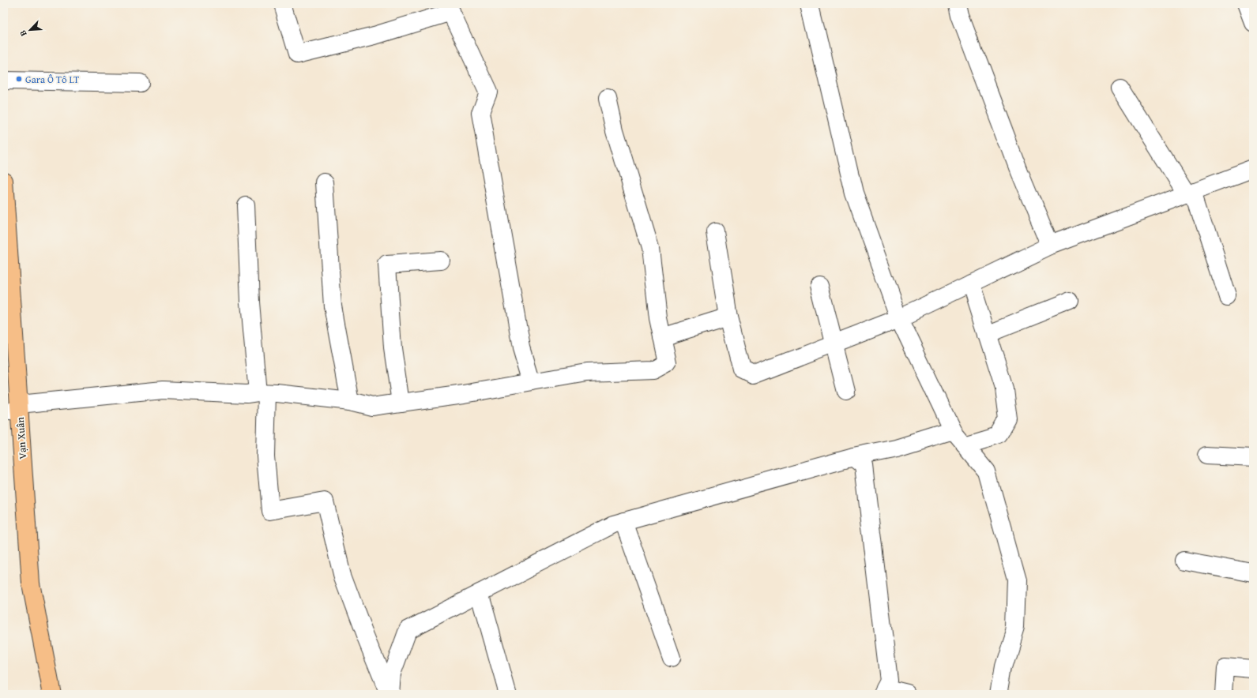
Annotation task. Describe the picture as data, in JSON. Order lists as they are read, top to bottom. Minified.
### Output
{"streets":{"highway":["Vạn Xuân"]},"places":["Gara Ô Tô LT"],"north":"bottom left"}
